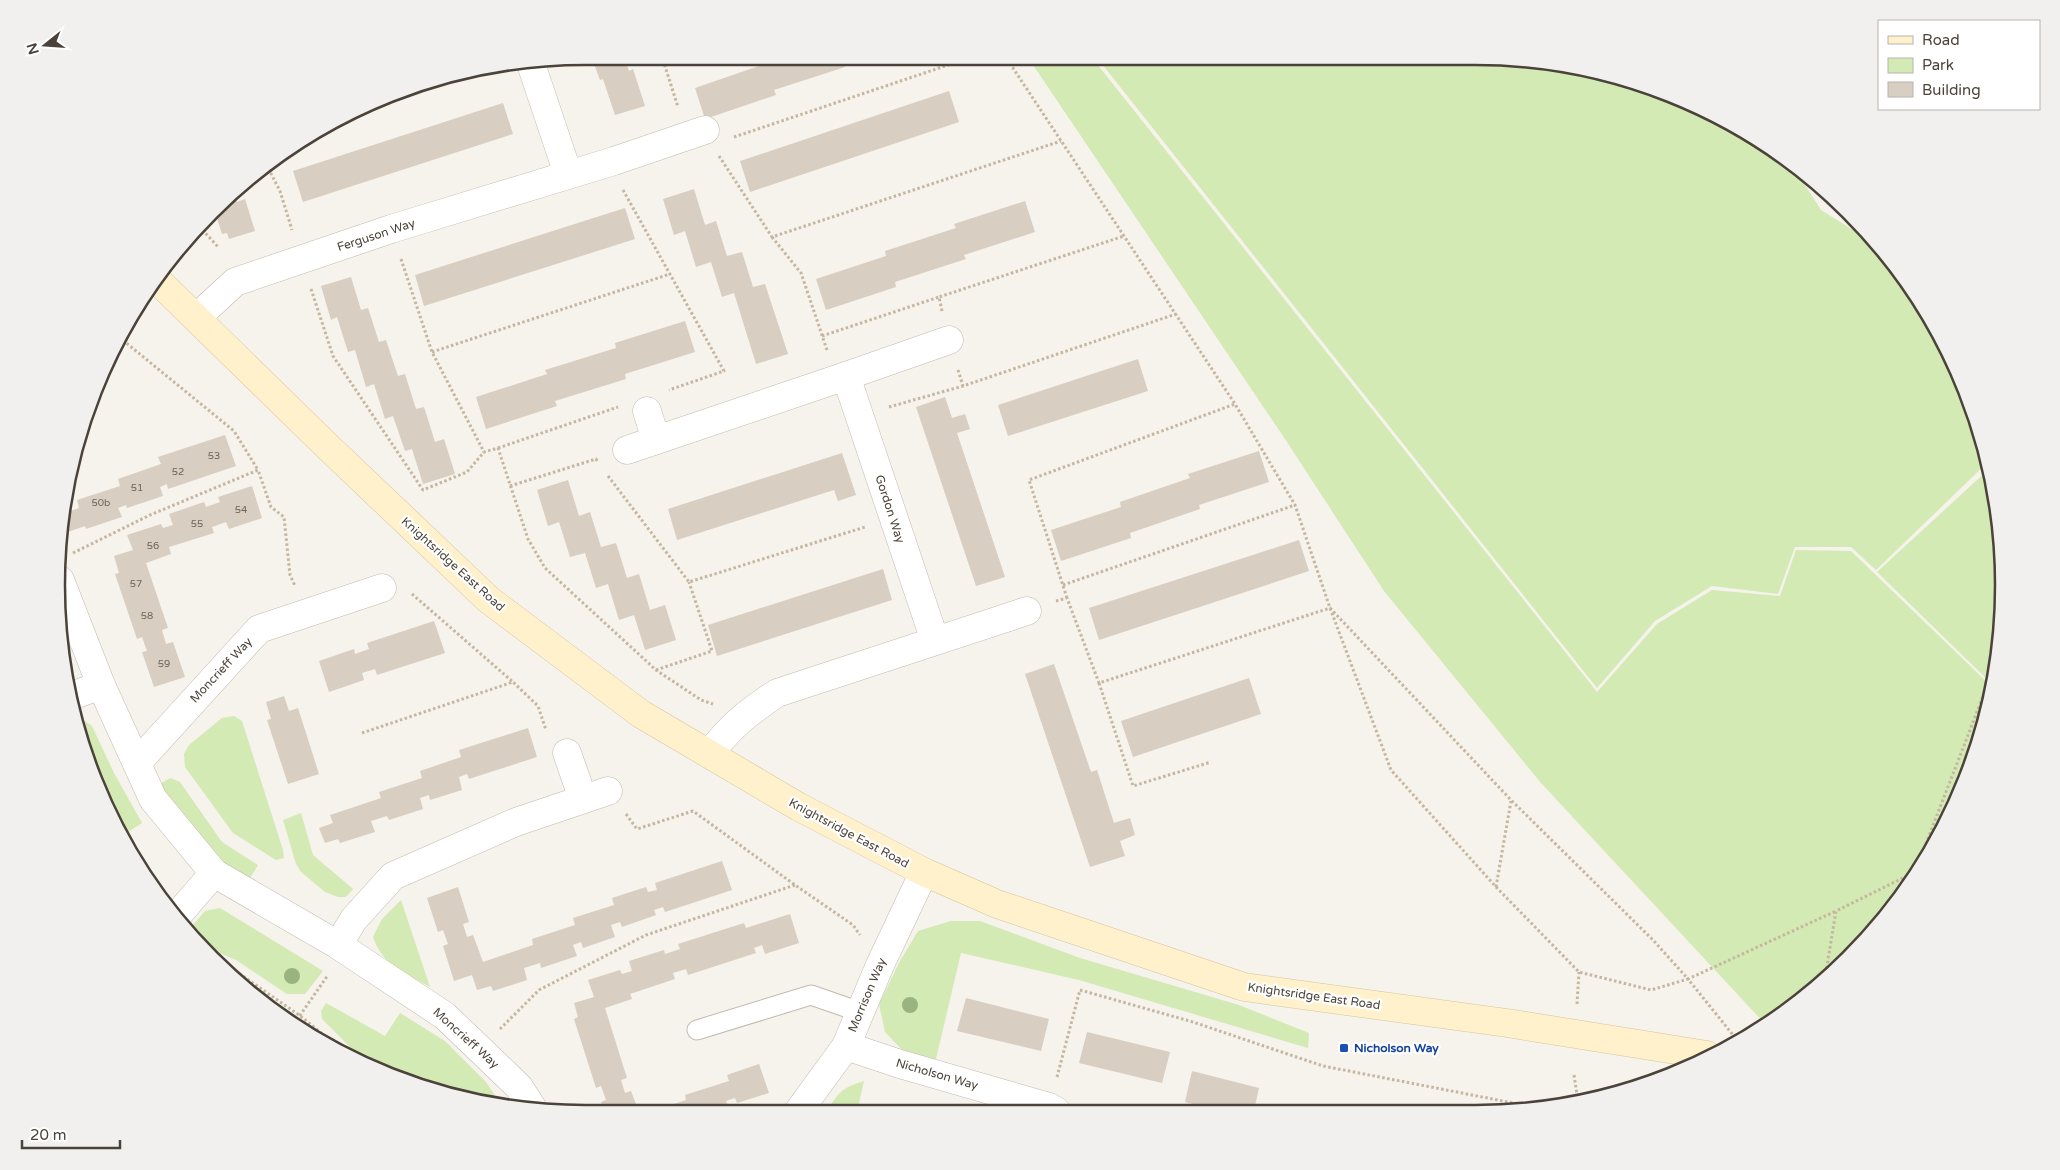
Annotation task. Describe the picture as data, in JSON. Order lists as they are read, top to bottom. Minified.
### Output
{"streets":{"street":["Ferguson Way","Gordon Way","Knightsridge East Road","Moncrieff Way","Morrison Way","Nicholson Way"]},"crossings":[["Ferguson Way","Knightsridge East Road"],["Knightsridge East Road","Morrison Way"],["Morrison Way","Nicholson Way"]],"places":{"transit":["Nicholson Way"]},"house_numbers":["53","52","51","50b","54","55","56","57","58","59"],"legend":["Road","Park","Building"],"scale_bar":"20 m","north":"left"}
